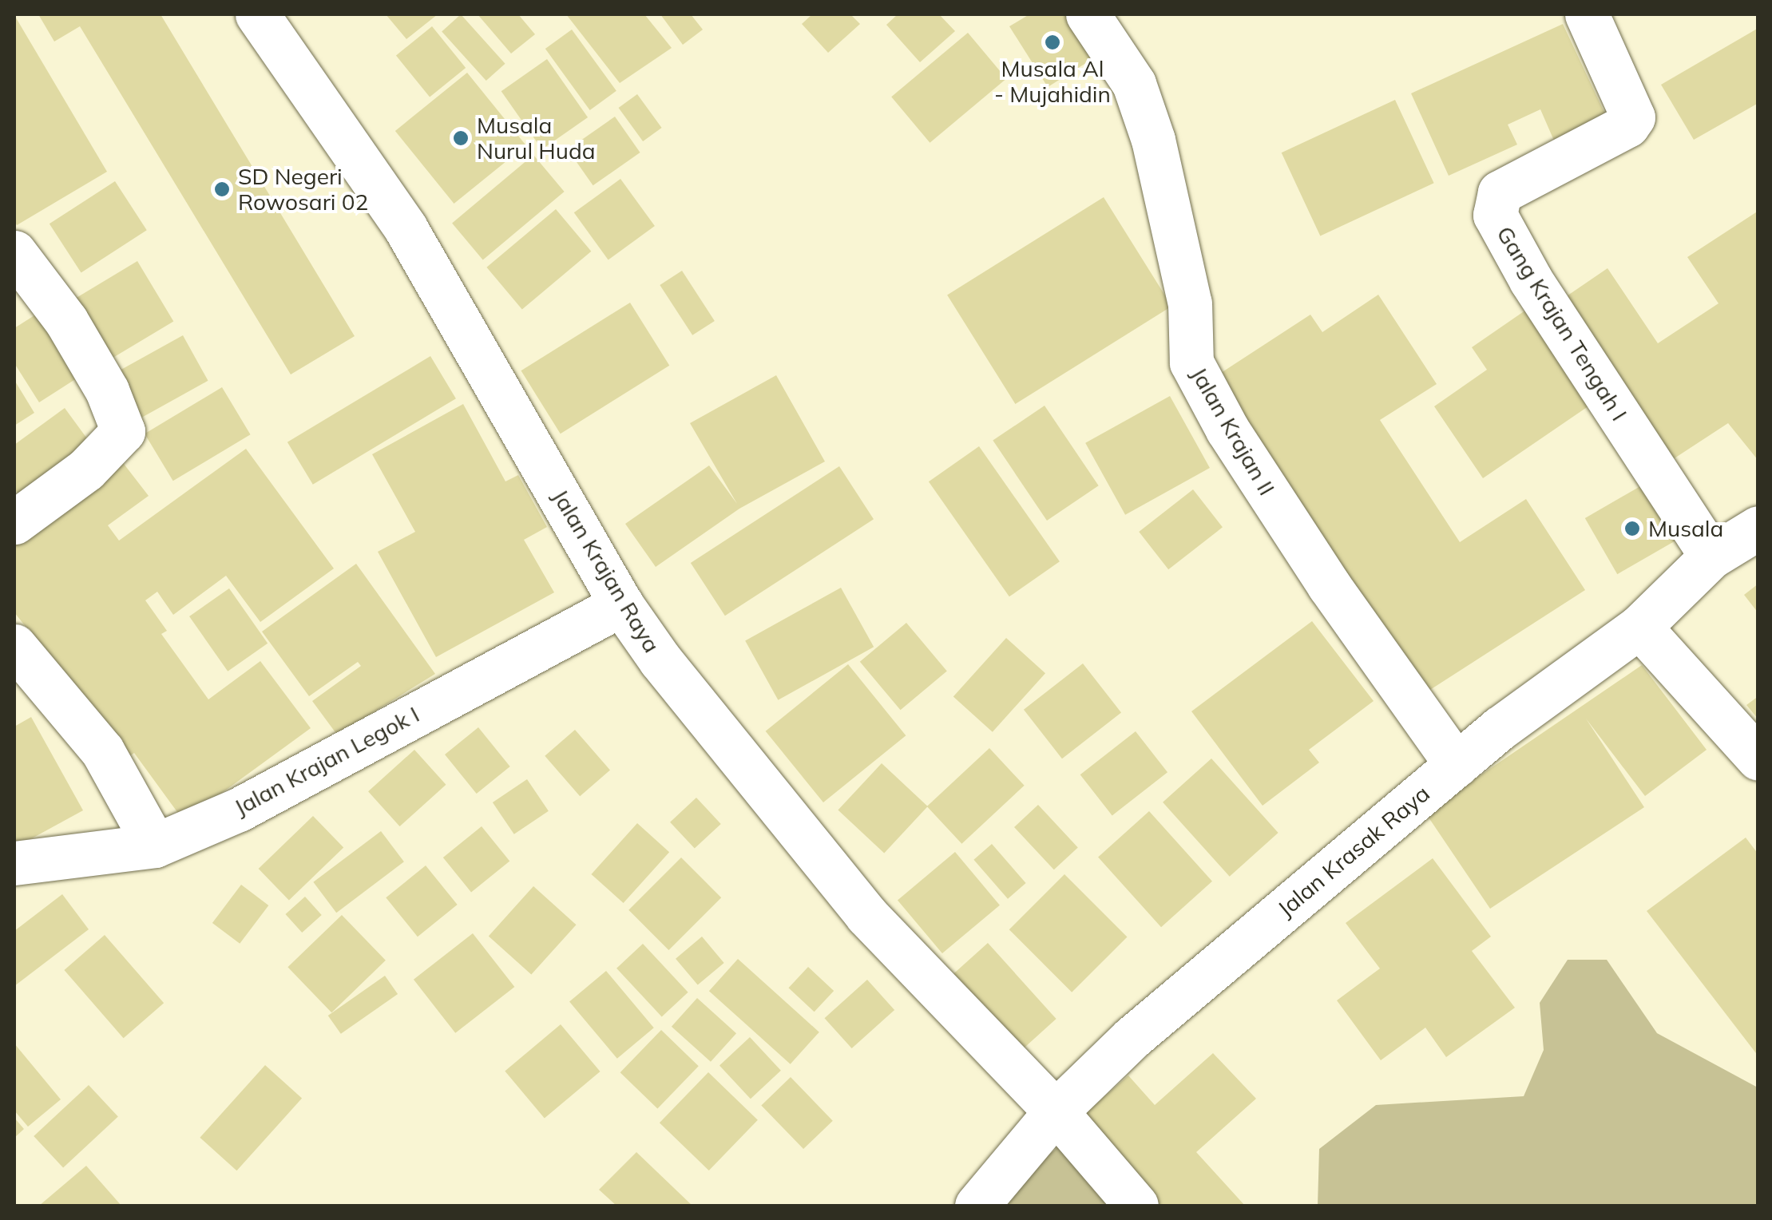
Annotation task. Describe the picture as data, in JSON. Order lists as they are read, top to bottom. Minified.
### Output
{"streets":{"street":["Gang Krajan Tengah I","Jalan Krajan II","Jalan Krajan Raya","Jalan Krajan Legok I","Jalan Krasak Raya"]},"crossings":[["Gang Krajan Tengah I","Jalan Krasak Raya"],["Jalan Krajan II","Jalan Krasak Raya"],["Jalan Krajan Raya","Jalan Krajan Legok I"],["Jalan Krajan Raya","Jalan Krasak Raya"]],"places":["Musala Al - Mujahidin","Musala Nurul Huda","SD Negeri Rowosari 02","Musala"]}
